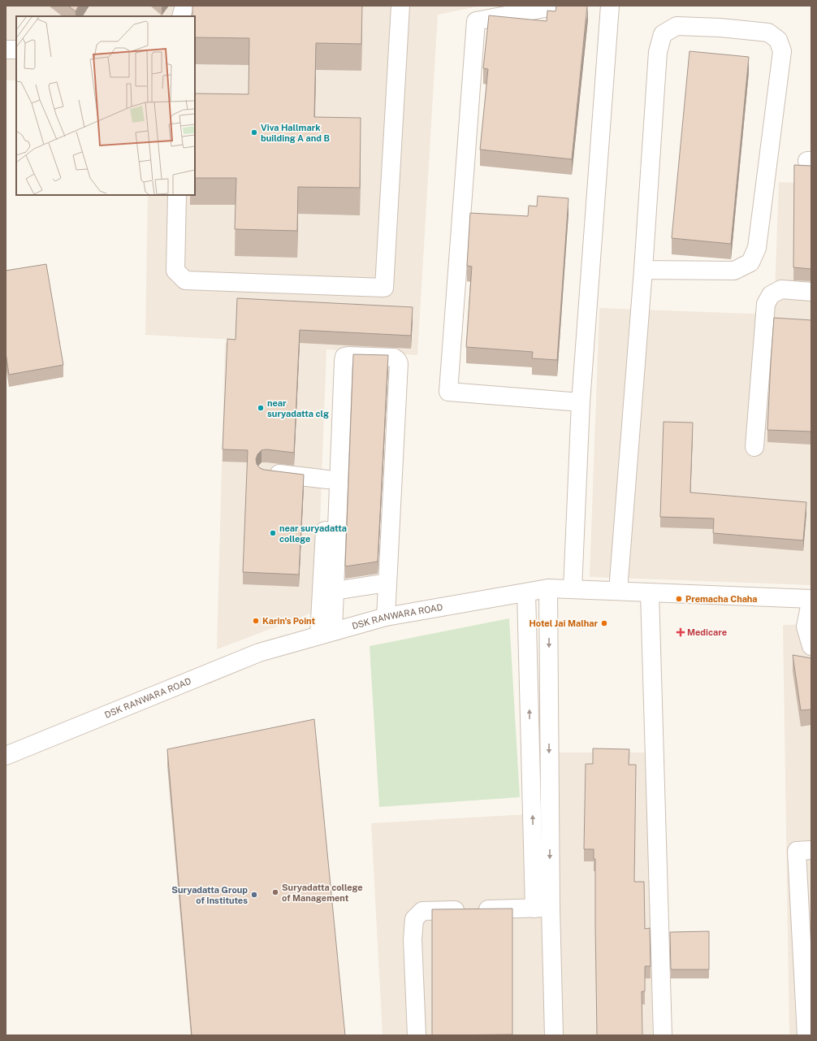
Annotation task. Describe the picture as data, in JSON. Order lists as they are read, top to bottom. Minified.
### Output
{"streets":{"street":["DSK RANWARA ROAD"]},"places":{"other":["Viva Hallmark building A and B","near suryadatta clg","near suryadatta college","Premacha Chaha","Karin's Point","Hotel Jai Malhar","Suryadatta college of Management","Suryadatta Group of Institutes"],"health":["Medicare"]}}
